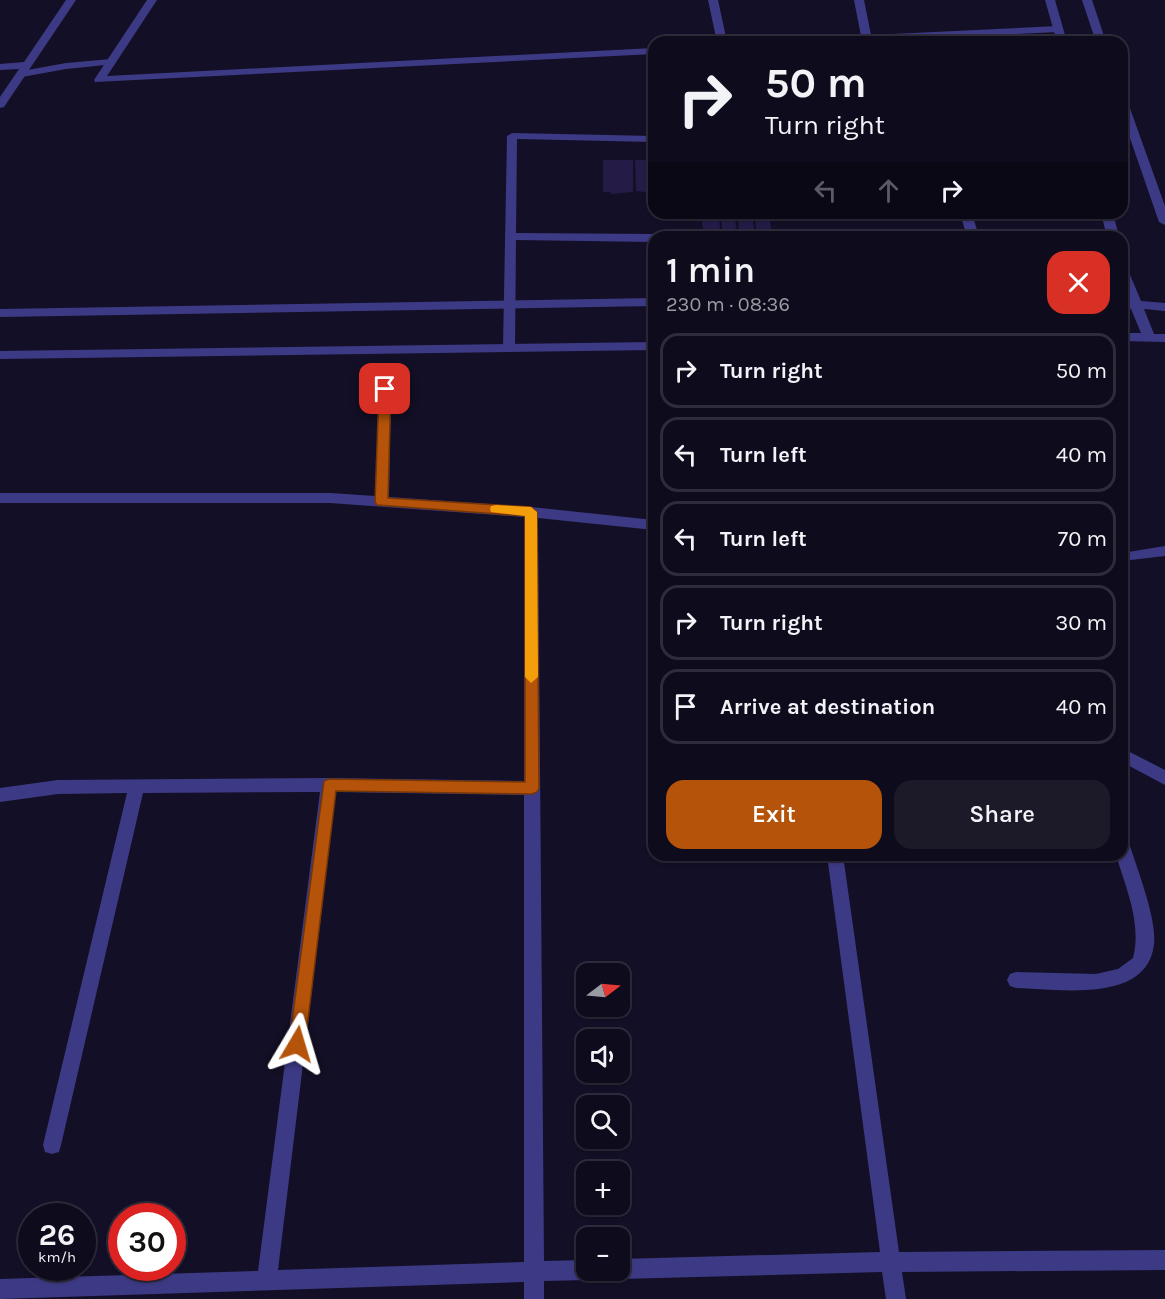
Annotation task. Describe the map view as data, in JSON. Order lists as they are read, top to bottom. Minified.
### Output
{"north":"right","page":{"turn":["50 m","Turn right"],"heading":["1 min","230 m · 08:36"],"list":[{"name":"Turn right","value":"50 m"},{"name":"Turn left","value":"40 m"},{"name":"Turn left","value":"70 m"},{"name":"Turn right","value":"30 m"},{"name":"Arrive at destination","value":"40 m"}],"buttons":["Exit","Share"],"map_buttons":["+","−"],"speed":"26 km/h","limit":"30"}}
